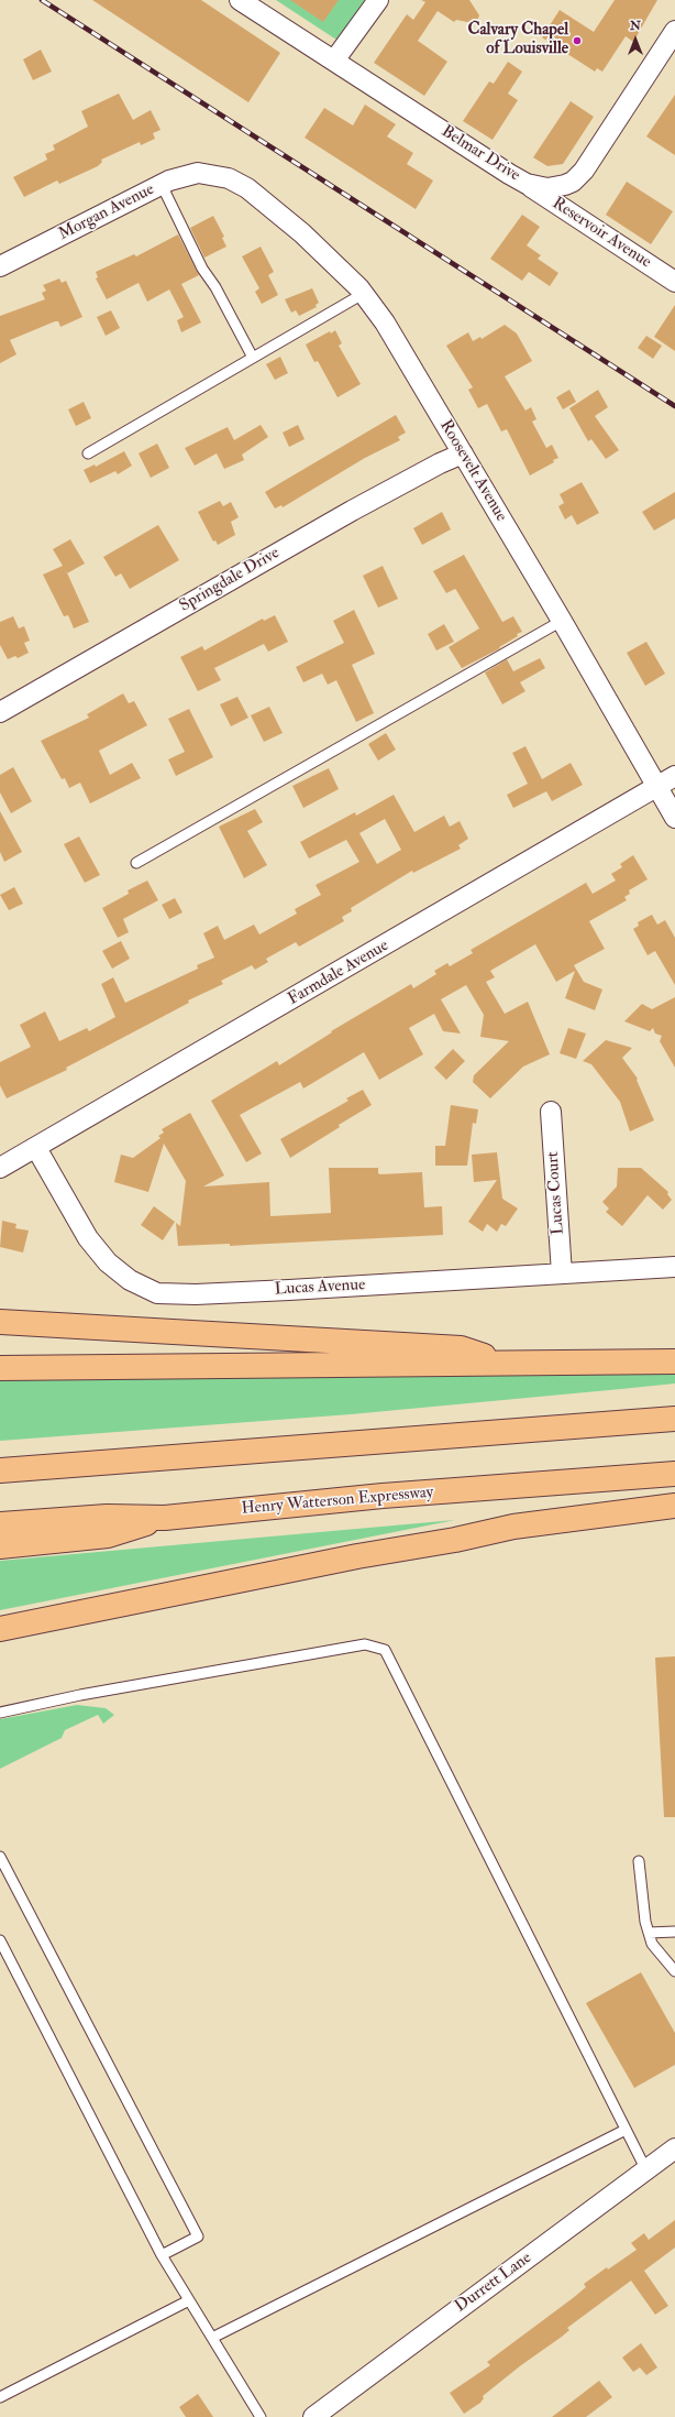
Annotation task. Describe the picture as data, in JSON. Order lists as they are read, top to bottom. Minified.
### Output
{"streets":{"highway":["Henry Watterson Expressway"],"street":["Belmar Drive","Morgan Avenue","Reservoir Avenue","Roosevelt Avenue","Springdale Drive","Farmdale Avenue","Lucas Court","Lucas Avenue","Durrett Lane"]},"crossings":[["Belmar Drive","Reservoir Avenue"],["Morgan Avenue","Roosevelt Avenue"],["Roosevelt Avenue","Springdale Drive"],["Roosevelt Avenue","Farmdale Avenue"],["Farmdale Avenue","Lucas Avenue"],["Lucas Court","Lucas Avenue"]],"places":["Calvary Chapel of Louisville"],"north":"top"}
